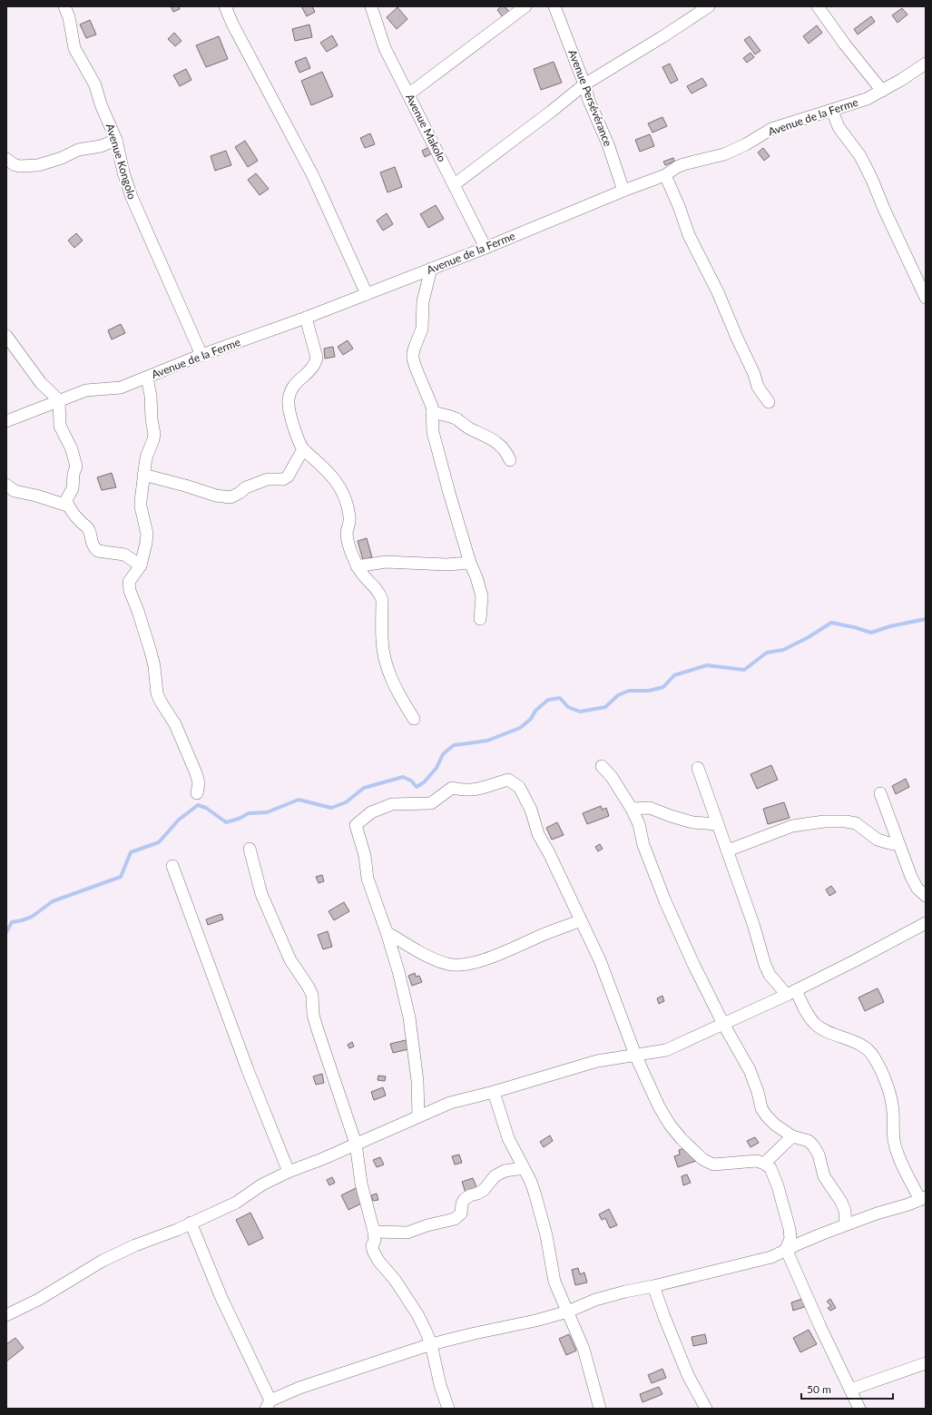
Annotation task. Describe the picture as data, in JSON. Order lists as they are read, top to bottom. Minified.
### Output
{"streets":{"street":["Avenue Persévérance","Avenue de la Ferme","Avenue Makolo","Avenue Kongolo"]},"crossings":[["Avenue Persévérance","Avenue de la Ferme"],["Avenue de la Ferme","Avenue Makolo"],["Avenue de la Ferme","Avenue Kongolo"]],"scale_bar":"50 m"}
